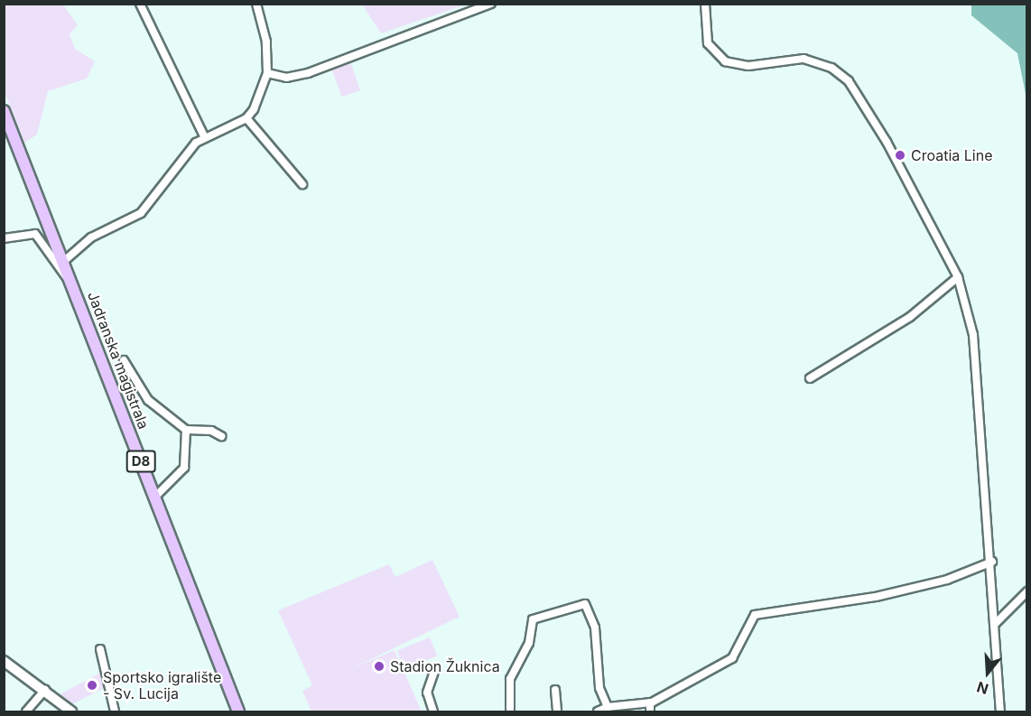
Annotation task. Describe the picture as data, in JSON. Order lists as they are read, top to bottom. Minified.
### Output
{"streets":{"main road":["Jadranska magistrala","D8"]},"places":["Croatia Line","Stadion Žuknica","Sportsko igralište - Sv. Lucija"],"north":"bottom"}
